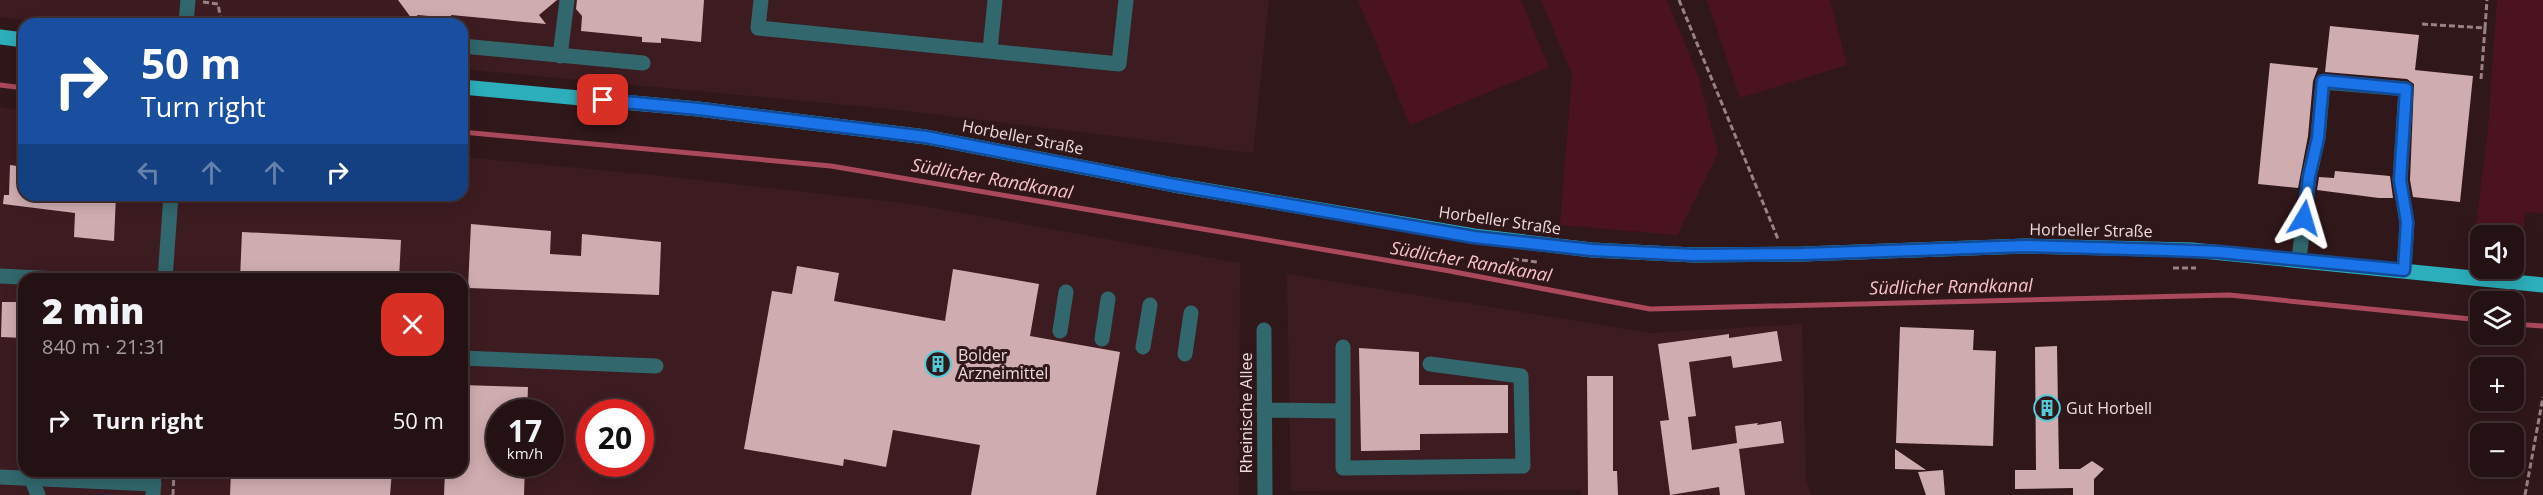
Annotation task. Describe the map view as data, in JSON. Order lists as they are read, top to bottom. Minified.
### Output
{"streets":{"main road":["Horbeller Straße"],"street":["Rheinische Allee"]},"water":["Südlicher Randkanal"],"places":{"building":["Bolder Arzneimittel","Gut Horbell"]},"page":{"turn":["50 m","Turn right"],"map_buttons":["+","−"],"heading":["2 min","840 m · 21:31"],"list":[{"name":"Turn right","value":"50 m"}],"speed":"17 km/h","limit":"20"}}
